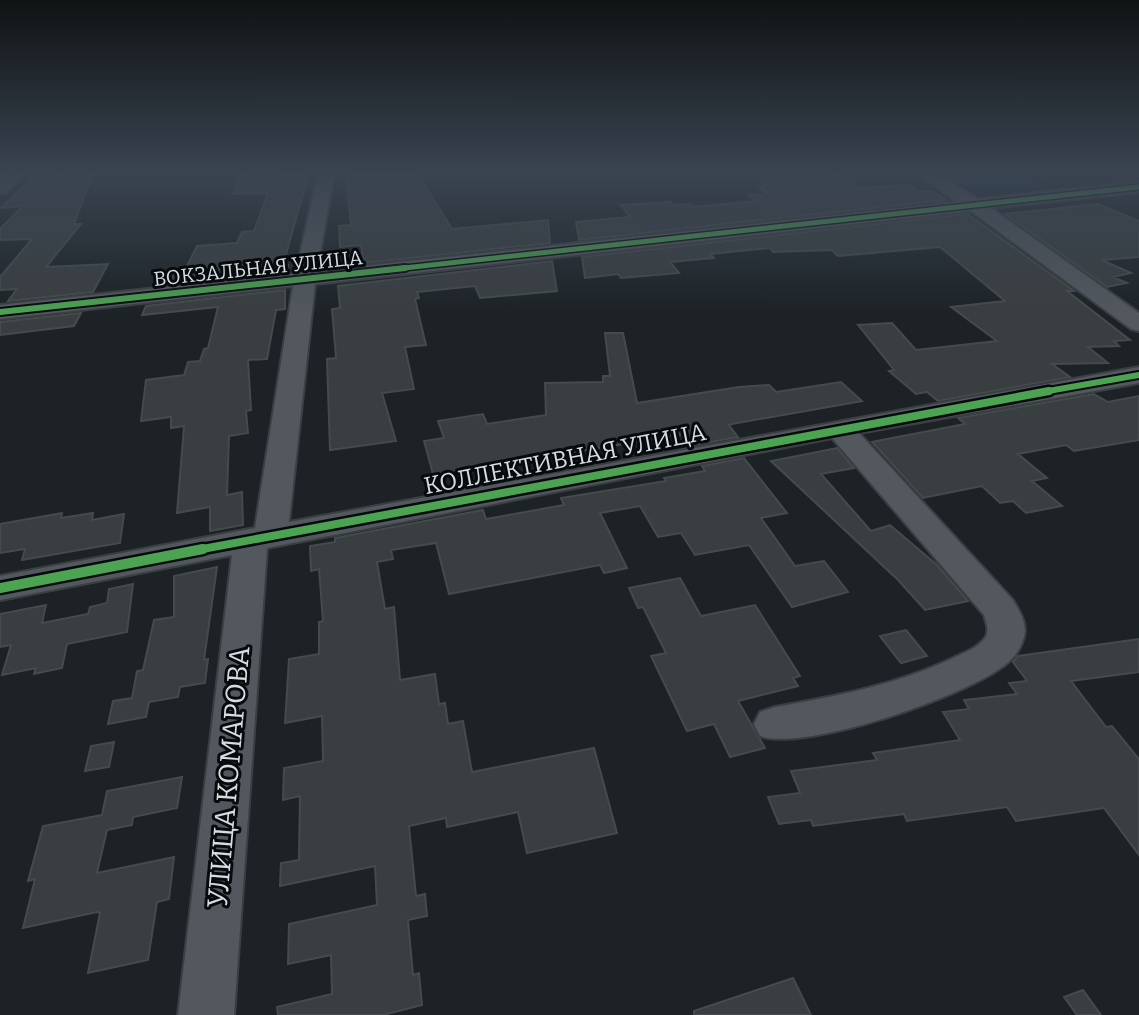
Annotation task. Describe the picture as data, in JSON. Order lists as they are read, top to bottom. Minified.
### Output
{"streets":{"street":["ВОКЗАЛЬНАЯ УЛИЦА","КОЛЛЕКТИВНАЯ УЛИЦА","УЛИЦА КОМАРОВА"]},"crossings":[["ВОКЗАЛЬНАЯ УЛИЦА","УЛИЦА КОМАРОВА"],["КОЛЛЕКТИВНАЯ УЛИЦА","УЛИЦА КОМАРОВА"]]}
